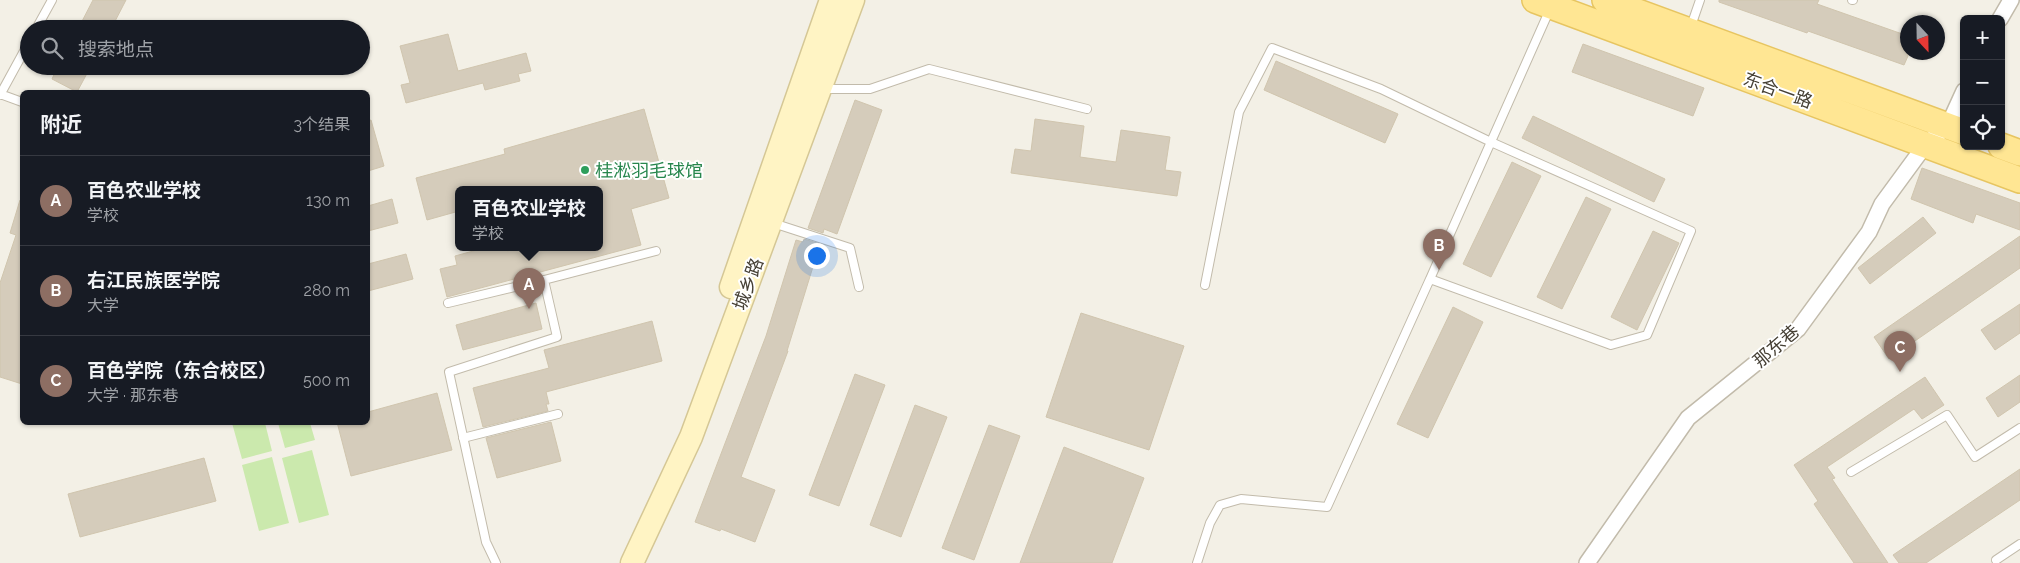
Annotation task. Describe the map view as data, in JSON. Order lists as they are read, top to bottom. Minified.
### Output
{"streets":{"main road":["东合一路","城乡路"],"street":["那东巷"]},"crossings":[["东合一路","那东巷"]],"places":["桂淞羽毛球馆"],"north":"bottom","page":{"map_buttons":["+","−"],"search":"搜索地点","heading":["附近","3个结果"],"list":[{"mark":"A","name":"百色农业学校","note":"学校","value":"130 m"},{"mark":"B","name":"右江民族医学院","note":"大学","value":"280 m"},{"mark":"C","name":"百色学院（东合校区）","note":"大学 · 那东巷","value":"500 m"}],"popup":["百色农业学校","学校"],"pins":["B","A","C"]}}
